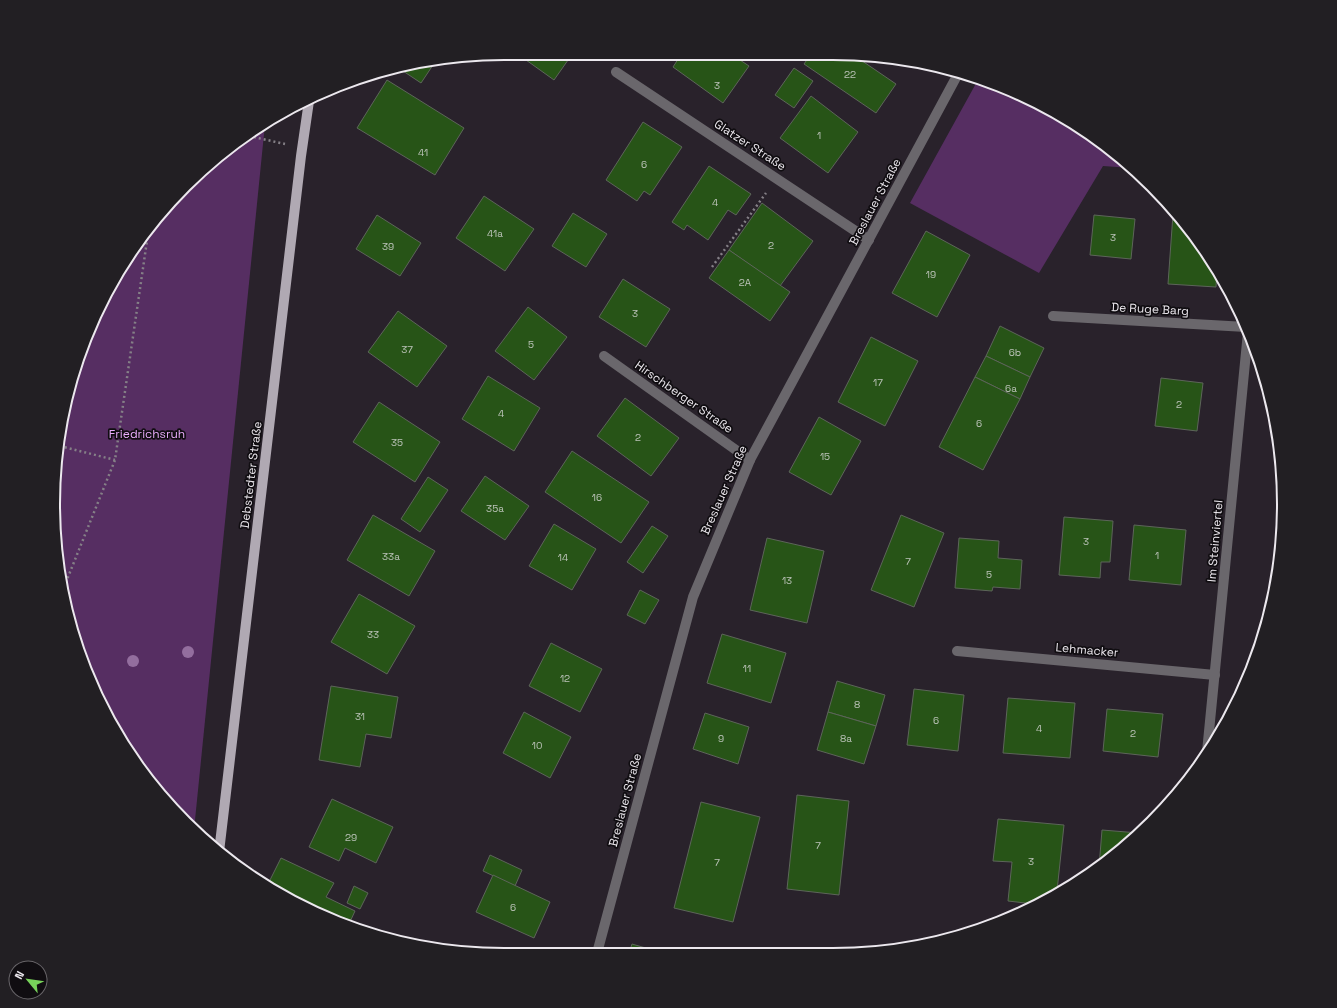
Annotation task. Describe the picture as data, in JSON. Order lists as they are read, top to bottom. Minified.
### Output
{"streets":{"main road":["Debstedter Straße"],"street":["Glatzer Straße","Breslauer Straße","De Ruge Barg","Hirschberger Straße","Im Steinviertel","Lehmacker"]},"crossings":[["Glatzer Straße","Breslauer Straße"],["Breslauer Straße","Hirschberger Straße"],["Im Steinviertel","Lehmacker"]],"parks":["Friedrichsruh"],"house_numbers":["22","3","1","41","6","4","41a","3","2","39","19","2A","3","5","37","6b","17","6a","2","4","6","2","35","15","16","35a","3","1","33a","14","7","5","13","33","11","12","8","31","6","4","2","9","8a","10","29","7","3","7","6"],"north":"top left"}
